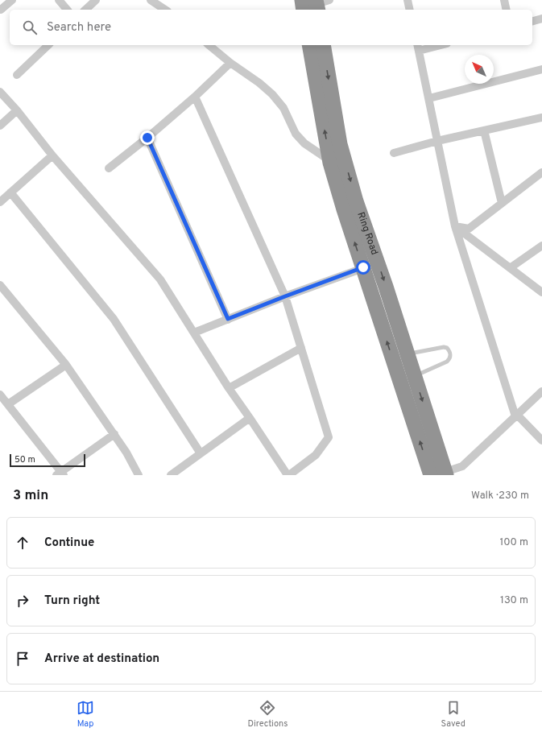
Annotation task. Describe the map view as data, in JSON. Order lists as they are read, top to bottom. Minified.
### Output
{"streets":{"highway":["Ring Road"]},"scale_bar":"50 m","north":"top left","page":{"search":"Search here","scale":"50 m","heading":["3 min","Walk · 230 m"],"list":[["Continue","100 m"],["Turn right","130 m"],"Arrive at destination"],"nav":["Map","Directions","Saved"]}}
